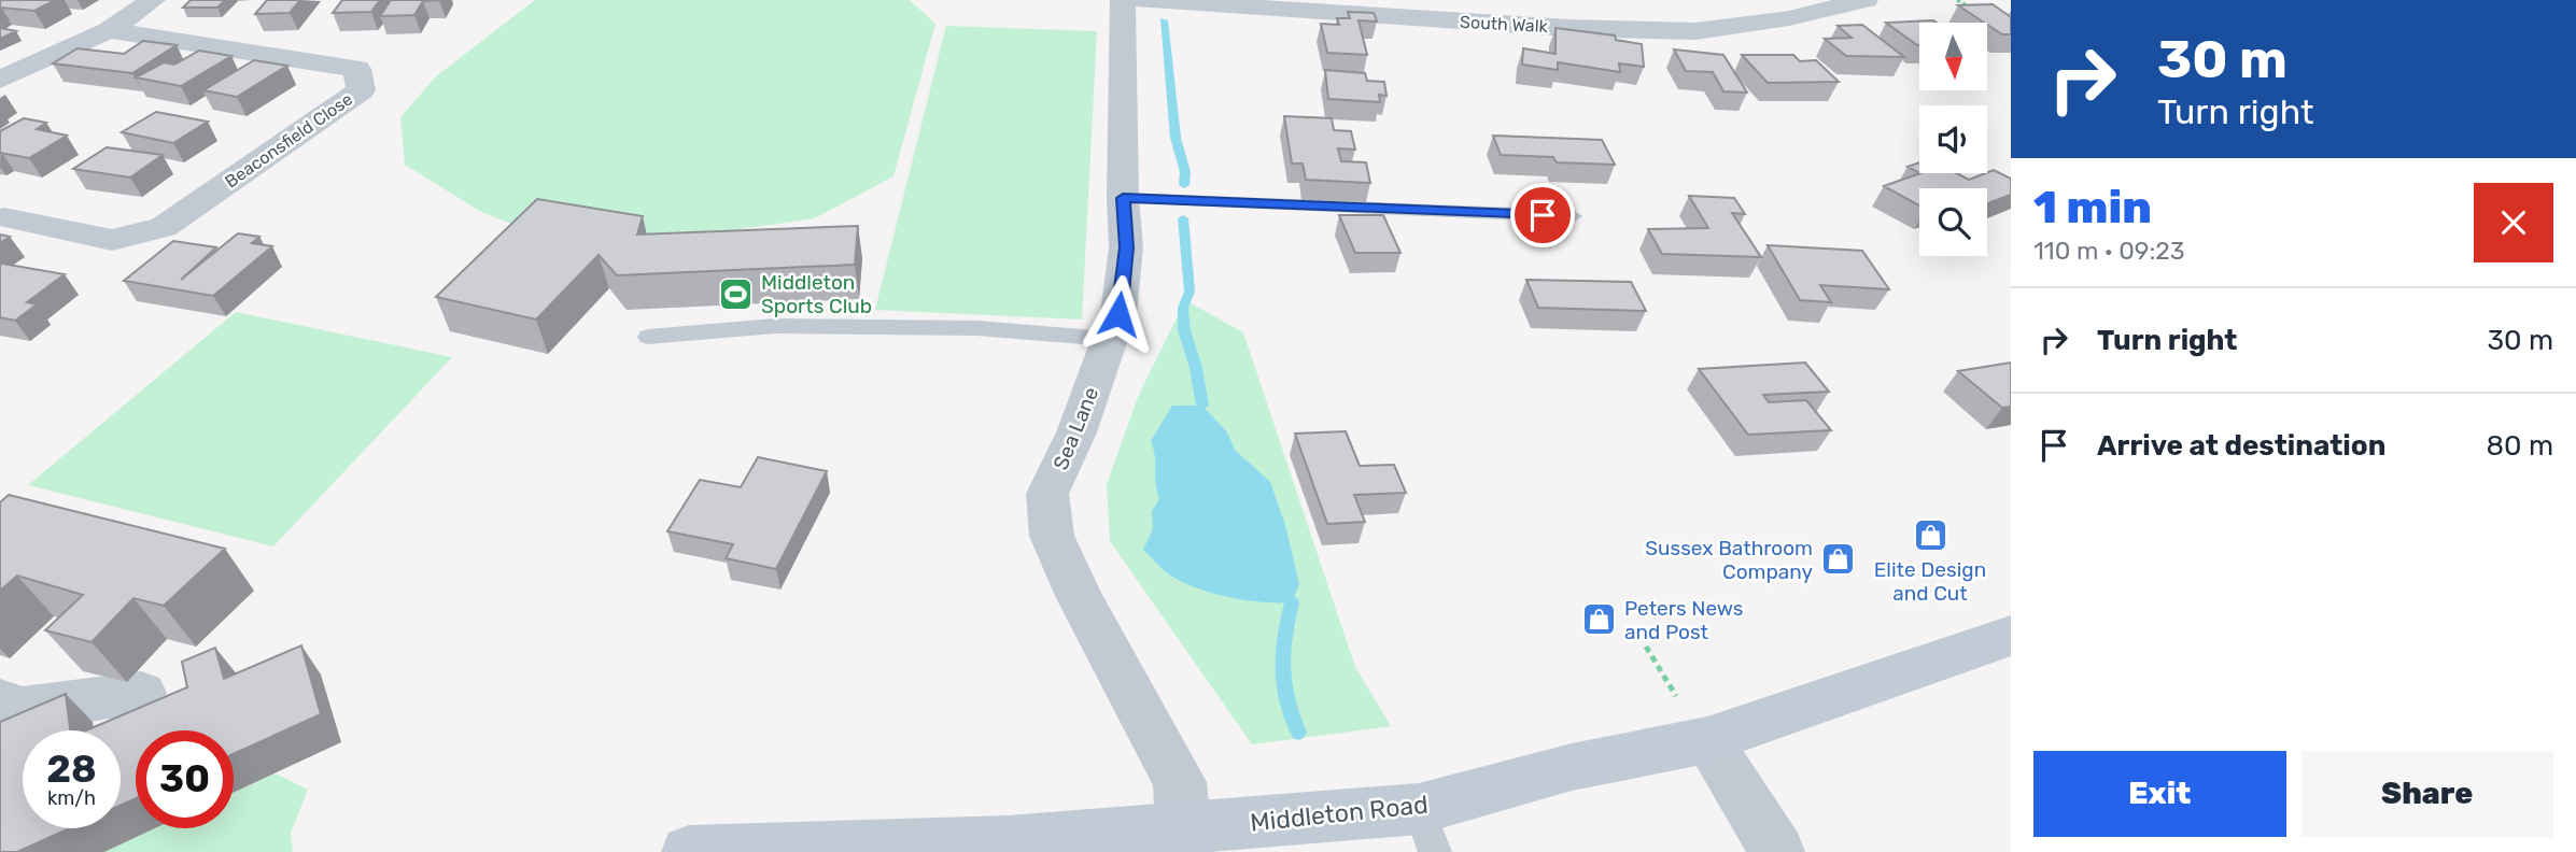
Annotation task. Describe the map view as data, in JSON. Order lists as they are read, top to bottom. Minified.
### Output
{"streets":{"main road":["Middleton Road"],"street":["South Walk","Beaconsfield Close","Sea Lane"]},"crossings":[["Sea Lane","Middleton Road"]],"places":{"sports":["Middleton Sports Club"],"shop":["Elite Design and Cut","Sussex Bathroom Company","Peters News and Post"]},"north":"bottom","page":{"turn":["30 m","Turn right"],"heading":["1 min","110 m · 09:23"],"list":[{"name":"Turn right","value":"30 m"},{"name":"Arrive at destination","value":"80 m"}],"speed":"28 km/h","limit":"30","buttons":["Exit","Share"]}}
